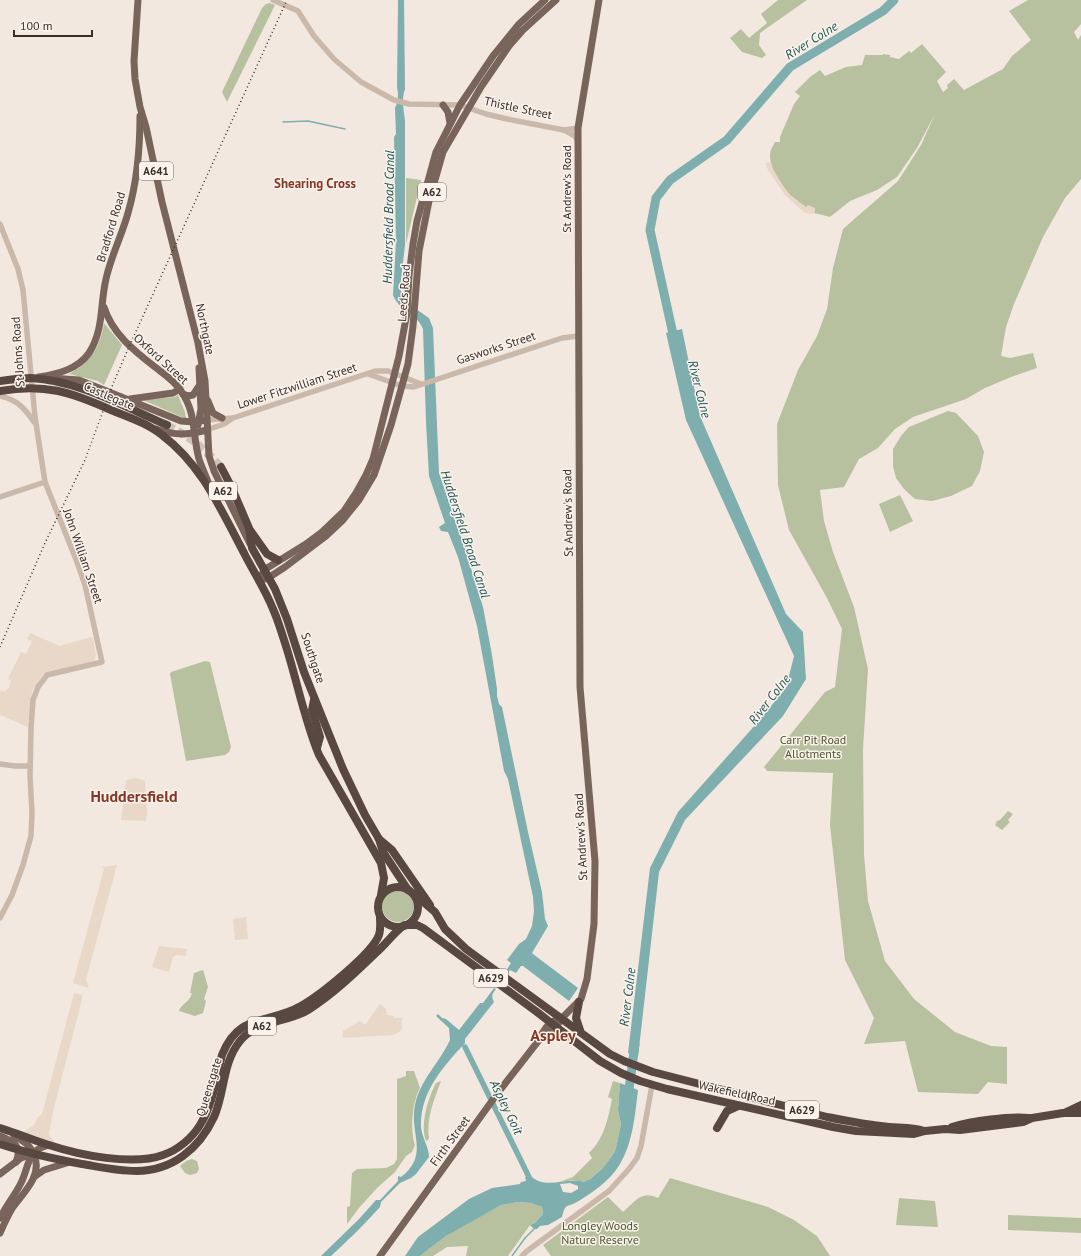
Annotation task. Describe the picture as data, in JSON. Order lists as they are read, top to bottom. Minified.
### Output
{"streets":{"highway":["A62","Castlegate","Southgate","A629","Queensgate","Wakefield Road"],"main road":["A641","St Andrew's Road","Bradford Road","Leeds Road","Northgate","Oxford Street","Firth Street"],"street":["Thistle Street","Gasworks Street","St Johns Road","Lower Fitzwilliam Street","John William Street"]},"crossings":[["Thistle Street","St Andrew's Road"],["Thistle Street","Leeds Road"],["A641","Bradford Road"],["A641","Northgate"],["A641","St Johns Road"],["A641","Oxford Street"],["A641","Lower Fitzwilliam Street"],["A641","Castlegate"],["A641","Southgate"],["St Andrew's Road","Gasworks Street"],["St Andrew's Road","A629"],["St Andrew's Road","Firth Street"],["A62","Leeds Road"],["A62","Southgate"],["A62","A629"],["A62","Queensgate"],["Bradford Road","Northgate"],["Bradford Road","Oxford Street"],["Leeds Road","Gasworks Street"],["Leeds Road","Lower Fitzwilliam Street"],["Leeds Road","Southgate"],["Northgate","Oxford Street"],["Northgate","Lower Fitzwilliam Street"],["Northgate","Castlegate"],["Northgate","Southgate"],["Gasworks Street","Lower Fitzwilliam Street"],["St Johns Road","Castlegate"],["St Johns Road","John William Street"],["Oxford Street","Lower Fitzwilliam Street"],["Oxford Street","Castlegate"],["Lower Fitzwilliam Street","Castlegate"],["Lower Fitzwilliam Street","Southgate"],["Castlegate","Southgate"],["Southgate","A629"],["Southgate","Queensgate"],["A629","Queensgate"],["A629","Wakefield Road"],["A629","Firth Street"],["Wakefield Road","Firth Street"]],"districts":["Shearing Cross","Huddersfield","Aspley"],"water":["River Colne","Huddersfield Broad Canal","Aspley Goit"],"parks":["Carr Pit Road Allotments","Longley Woods Nature Reserve"],"scale_bar":"100 m"}
